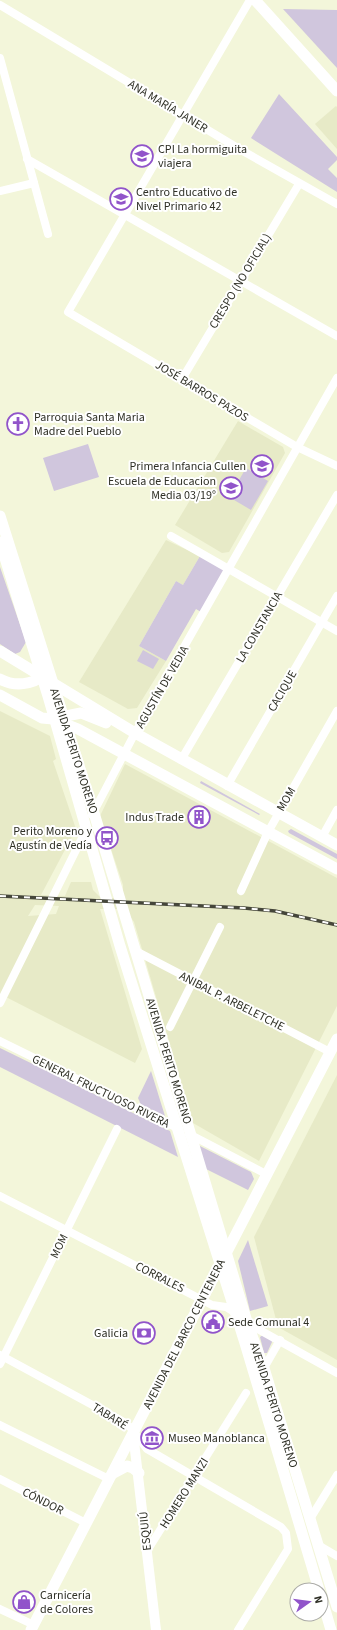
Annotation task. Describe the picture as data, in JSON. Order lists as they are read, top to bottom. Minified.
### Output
{"streets":{"main road":["AVENIDA PERITO MORENO","AVENIDA DEL BARCO CENTENERA"],"street":["ANA MARÍA JANER","CRESPO (NO OFICIAL)","JOSÉ BARROS PAZOS","LA CONSTANCIA","AGUSTÍN DE VEDIA","CACIQUE","MOM","ANIBAL P. ARBELETCHE","GENERAL FRUCTUOSO RIVERA","CORRALES","TABARÉ","HOMERO MANZI","CÓNDOR","ESQUIÚ"]},"crossings":[["ANA MARÍA JANER","CRESPO (NO OFICIAL)"],["CRESPO (NO OFICIAL)","JOSÉ BARROS PAZOS"],["JOSÉ BARROS PAZOS","AGUSTÍN DE VEDIA"],["AGUSTÍN DE VEDIA","AVENIDA PERITO MORENO"],["AVENIDA PERITO MORENO","ANIBAL P. ARBELETCHE"],["AVENIDA PERITO MORENO","GENERAL FRUCTUOSO RIVERA"],["AVENIDA PERITO MORENO","CORRALES"],["AVENIDA PERITO MORENO","AVENIDA DEL BARCO CENTENERA"],["MOM","CORRALES"],["MOM","TABARÉ"],["ANIBAL P. ARBELETCHE","AVENIDA DEL BARCO CENTENERA"],["GENERAL FRUCTUOSO RIVERA","AVENIDA DEL BARCO CENTENERA"],["CORRALES","AVENIDA DEL BARCO CENTENERA"],["AVENIDA DEL BARCO CENTENERA","TABARÉ"],["AVENIDA DEL BARCO CENTENERA","CÓNDOR"],["AVENIDA DEL BARCO CENTENERA","ESQUIÚ"],["TABARÉ","HOMERO MANZI"],["TABARÉ","ESQUIÚ"],["HOMERO MANZI","ESQUIÚ"]],"places":{"school or university":["CPI La hormiguita viajera","Centro Educativo de Nivel Primario 42","Primera Infancia Cullen","Escuela de Educacion Media 03/19°"],"church":["Parroquia Santa Maria Madre del Pueblo"],"building":["Indus Trade"],"bus stop":["Perito Moreno y Agustín de Vedía"],"public building":["Sede Comunal 4"],"bank":["Galicia"],"museum":["Museo Manoblanca"],"shop":["Carnicería de Colores"]},"north":"right"}
